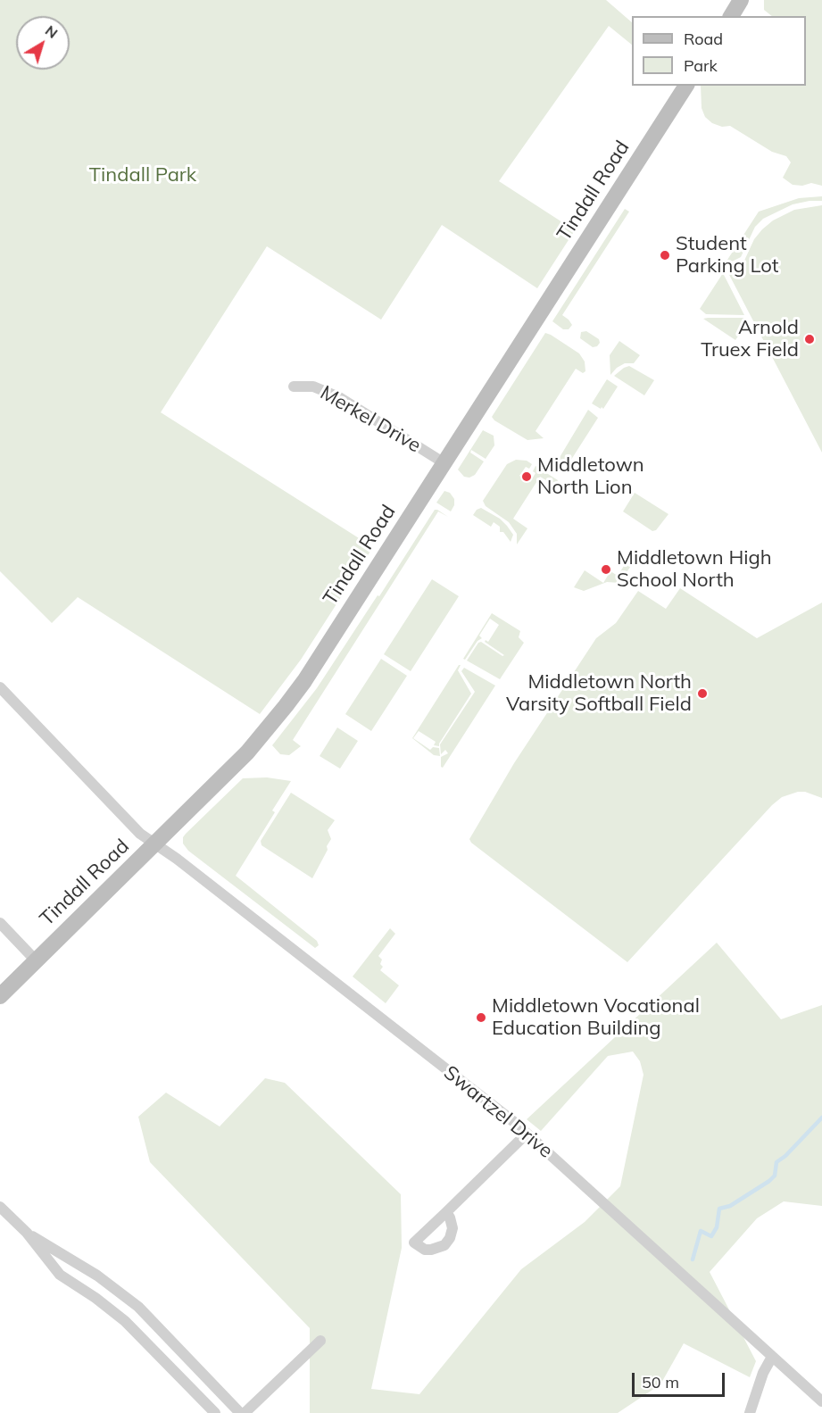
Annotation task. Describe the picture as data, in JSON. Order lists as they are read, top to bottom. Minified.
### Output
{"streets":{"street":["Tindall Road","Merkel Drive","Swartzel Drive"]},"crossings":[["Tindall Road","Merkel Drive"],["Tindall Road","Swartzel Drive"]],"parks":["Tindall Park"],"places":["Student Parking Lot","Arnold Truex Field","Middletown North Lion","Middletown High School North","Middletown North Varsity Softball Field","Middletown Vocational Education Building"],"legend":["Road","Park"],"scale_bar":"50 m","north":"top right"}
